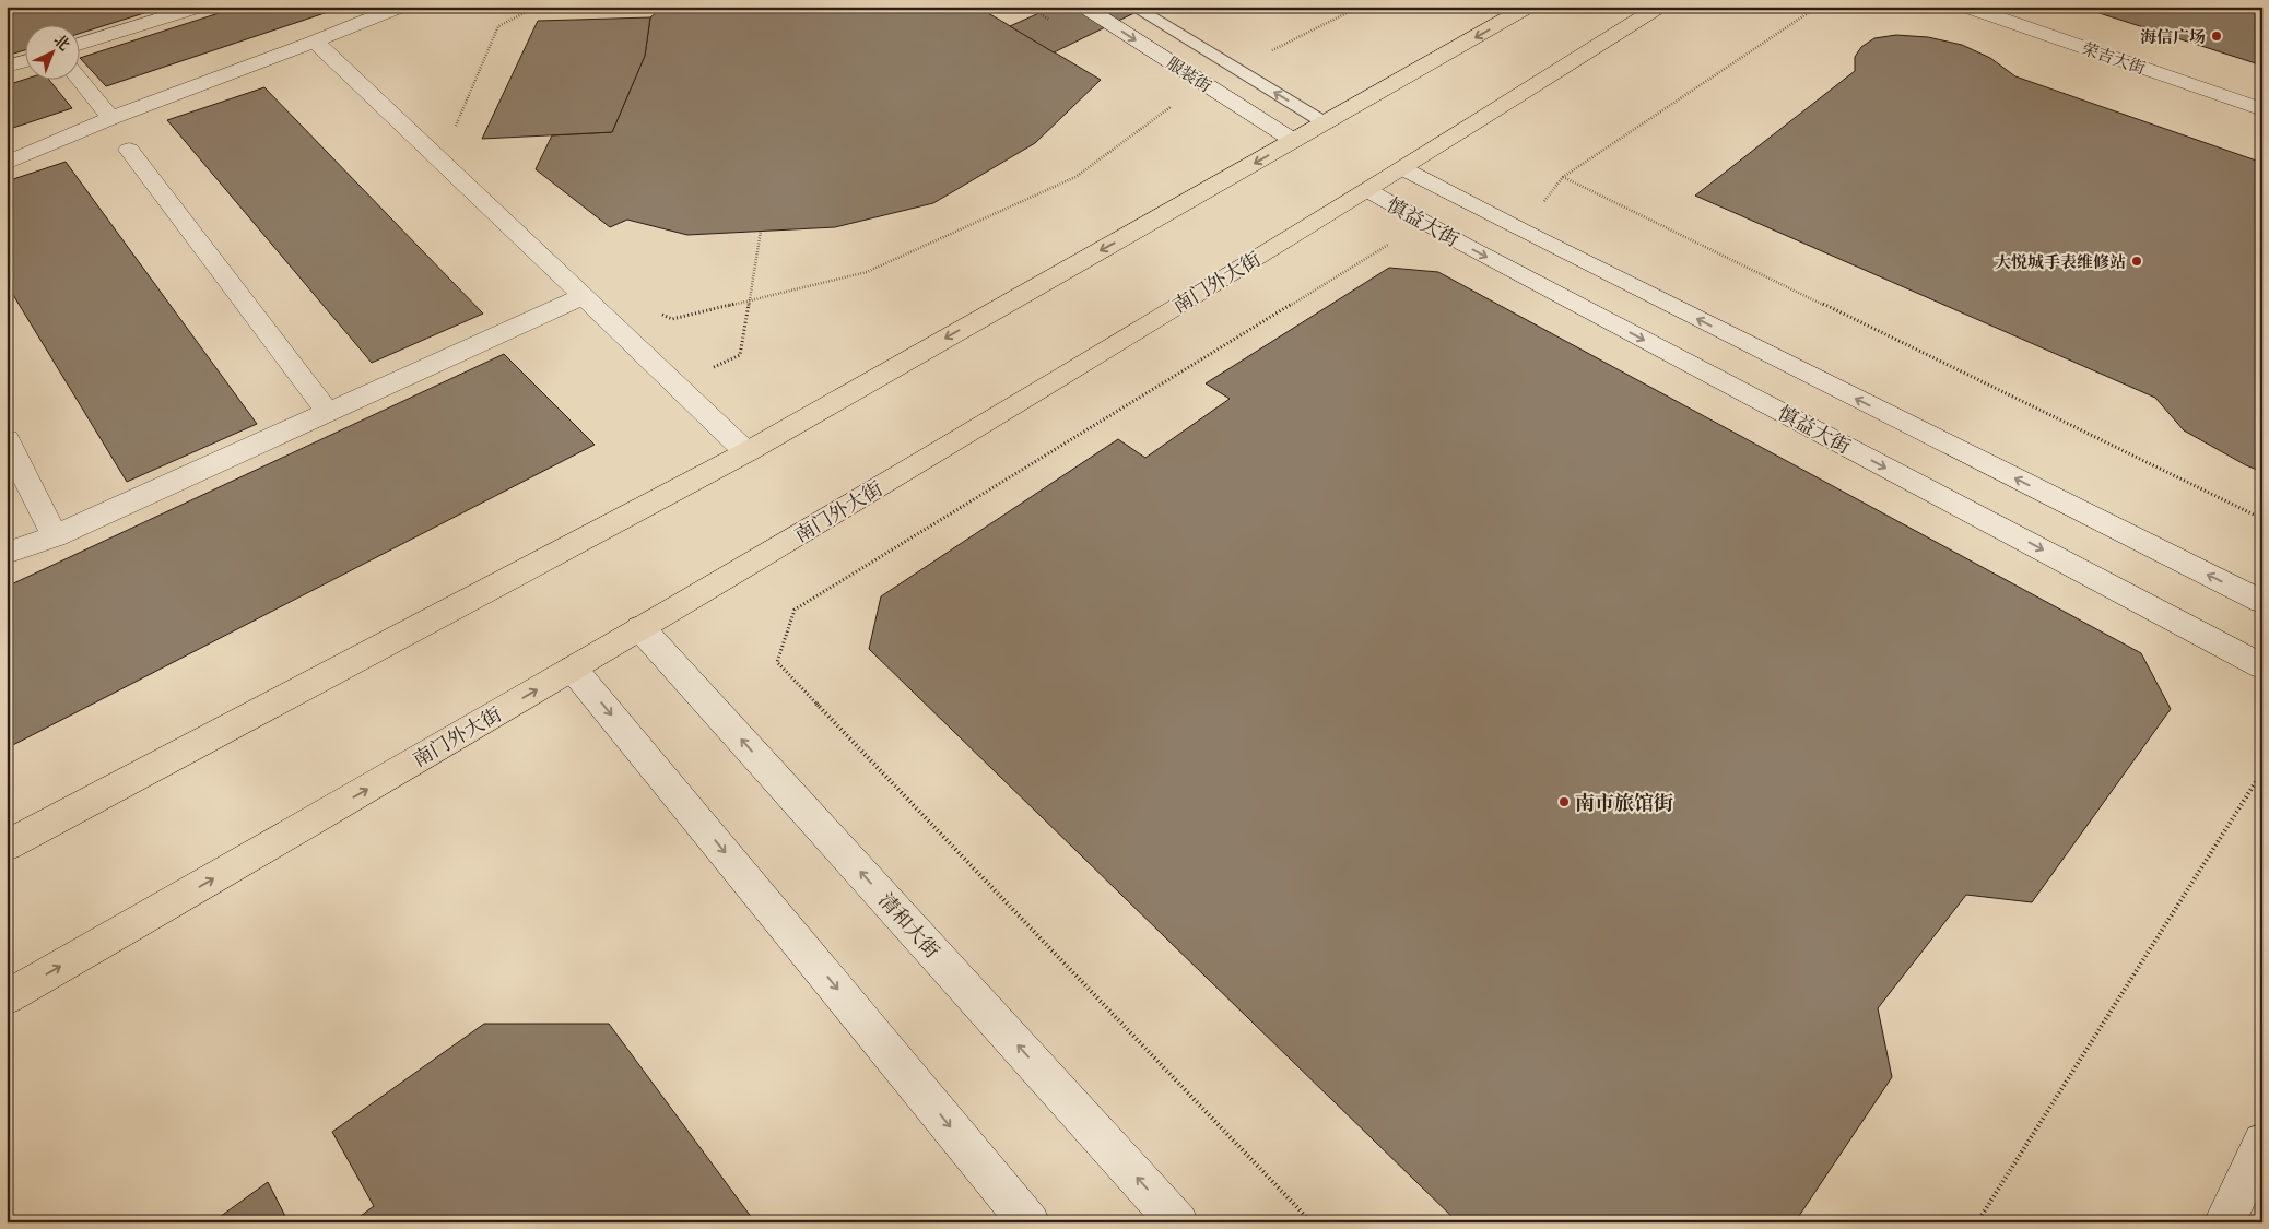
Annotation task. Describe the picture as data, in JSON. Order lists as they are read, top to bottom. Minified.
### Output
{"streets":{"main road":["南门外大街"],"street":["荣吉大街","服装街","慎益大街","清和大街"]},"crossings":[["慎益大街","南门外大街"],["南门外大街","清和大街"]],"one_way":["服装街"],"places":["海信广场","大悦城手表维修站","南市旅馆街"],"north":"top right"}
